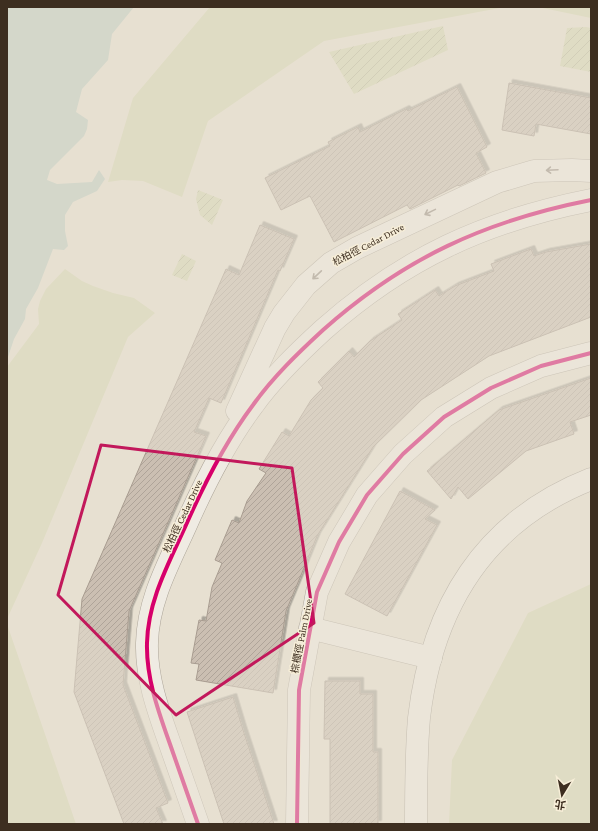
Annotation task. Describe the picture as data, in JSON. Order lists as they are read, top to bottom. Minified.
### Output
{"streets":{"street":["松柏徑 Cedar Drive","棕櫚徑 Palm Drive"]},"north":"bottom"}
